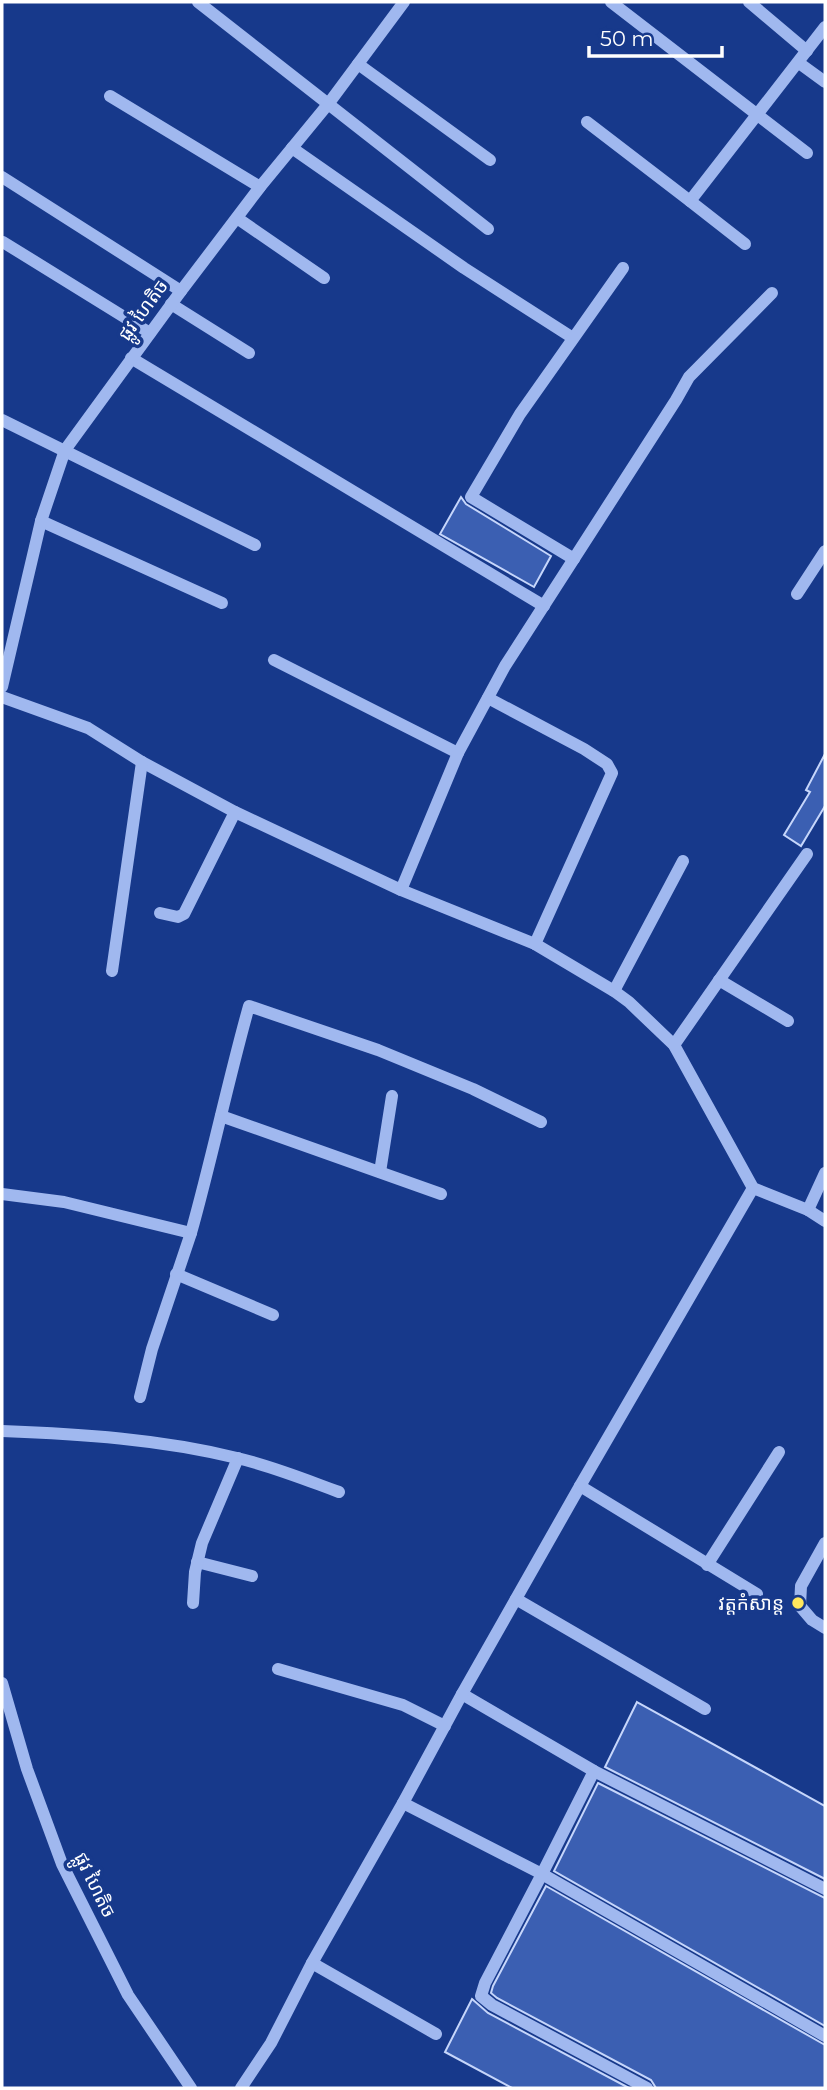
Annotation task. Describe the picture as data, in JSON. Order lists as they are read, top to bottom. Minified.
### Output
{"streets":{"street":["ផ្លូវ ហៃតិច"]},"places":["វត្តកំសាន្ត"],"scale_bar":"50 m"}
